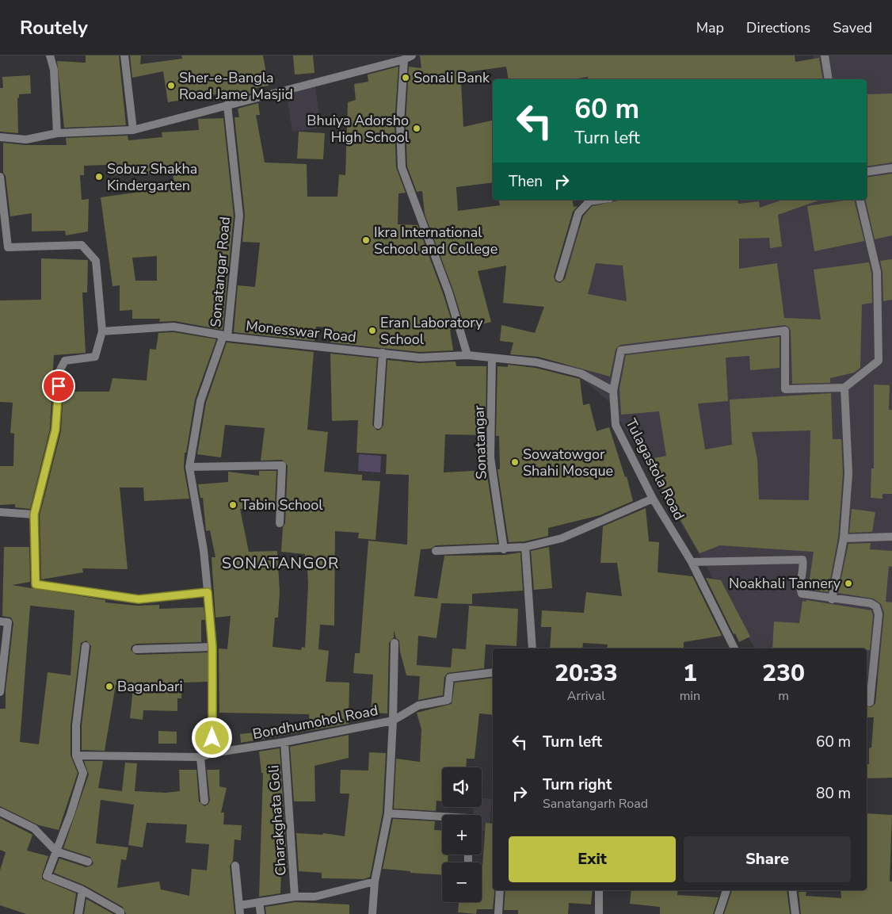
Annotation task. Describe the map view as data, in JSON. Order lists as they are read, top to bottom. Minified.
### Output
{"streets":{"street":["Sonatangar Road","Monesswar Road","Sonatangar","Tulagastola Road","Bondhumohol Road","Charakghata Goli"]},"crossings":[["Sonatangar Road","Monesswar Road"],["Sonatangar Road","Bondhumohol Road"],["Bondhumohol Road","Charakghata Goli"]],"districts":["SONATANGOR"],"places":["Sonali Bank","Sher-e-Bangla Road Jame Masjid","Bhuiya Adorsho High School","Sobuz Shakha Kindergarten","Ikra International School and College","Eran Laboratory School","Sowatowgor Shahi Mosque","Tabin School","Noakhali Tannery","Baganbari"],"page":{"header":"Routely","nav":["Map","Directions","Saved"],"turn":["60 m","Turn left"],"then":"Then","eta":["20:33","Arrival","1","min","230","m"],"list":[{"name":"Turn left","value":"60 m"},{"name":"Turn right","note":"Sanatangarh Road","value":"80 m"}],"map_buttons":["+","−"],"buttons":["Exit","Share"]}}
